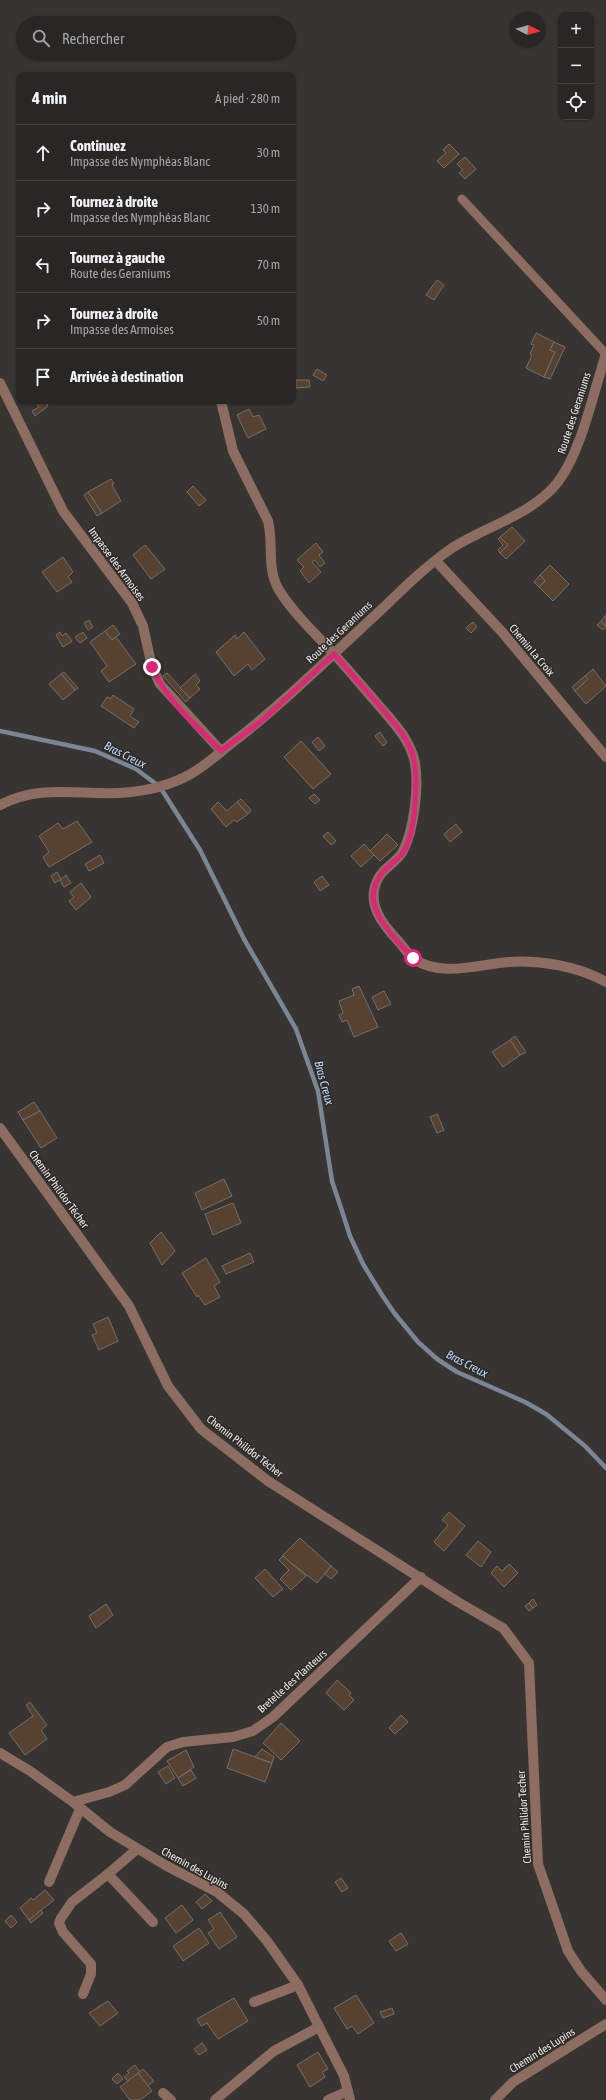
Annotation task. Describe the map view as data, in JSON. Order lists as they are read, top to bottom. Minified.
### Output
{"streets":{"street":["Route des Geraniums","Impasse des Armoises","Chemin La Croix","Chemin Philidor Técher","Bretelle des Planteurs","Chemin Philidor Techer","Chemin des Lupins"]},"crossings":[["Route des Geraniums","Impasse des Armoises"],["Route des Geraniums","Chemin La Croix"],["Chemin Philidor Técher","Bretelle des Planteurs"],["Chemin Philidor Técher","Chemin Philidor Techer"],["Bretelle des Planteurs","Chemin des Lupins"]],"water":["Bras Creux"],"north":"right","page":{"map_buttons":["+","−"],"search":"Rechercher","heading":["4 min","À pied · 280 m"],"list":[["Continuez","Impasse des Nymphéas Blanc","30 m"],["Tournez à droite","Impasse des Nymphéas Blanc","130 m"],["Tournez à gauche","Route des Geraniums","70 m"],["Tournez à droite","Impasse des Armoises","50 m"],"Arrivée à destination"]}}
